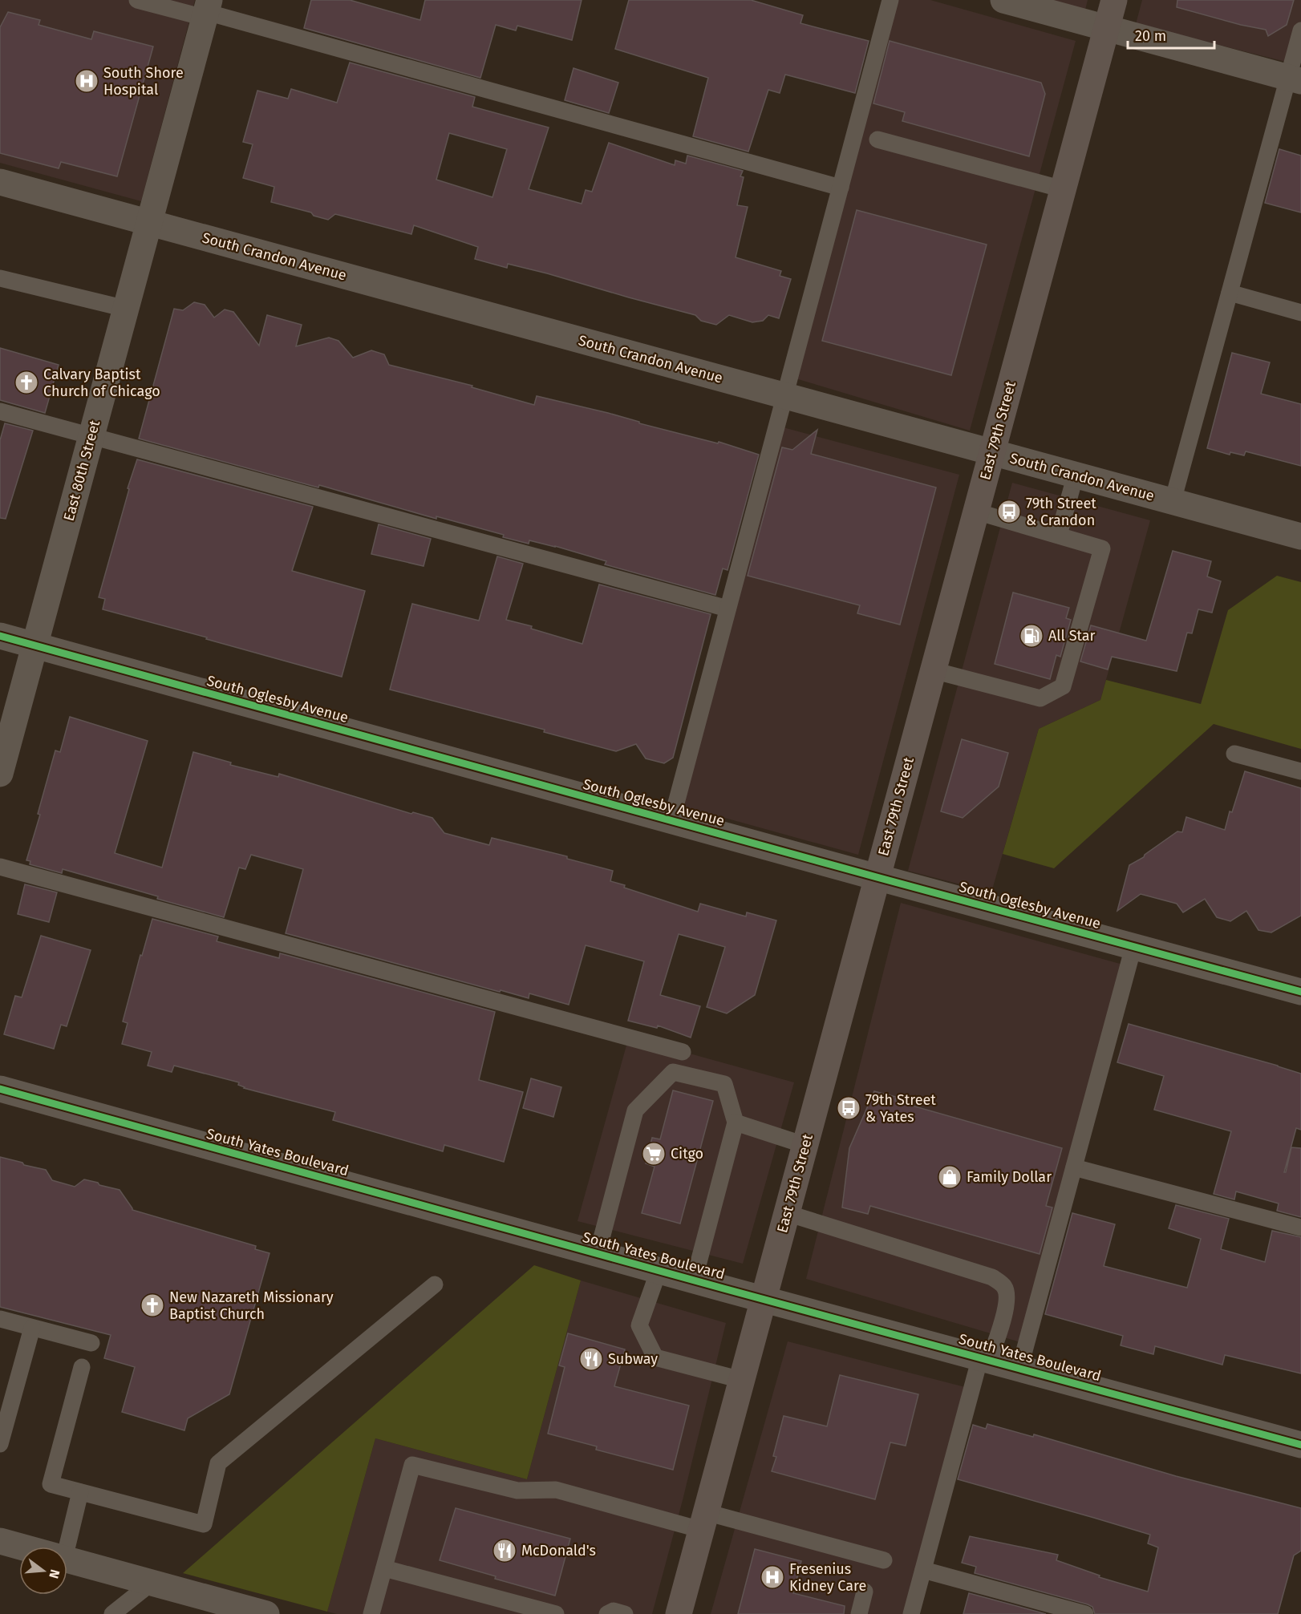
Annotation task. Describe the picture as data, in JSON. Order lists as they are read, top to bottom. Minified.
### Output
{"streets":{"main road":["East 79th Street"],"street":["South Crandon Avenue","East 80th Street","South Oglesby Avenue","South Yates Boulevard"]},"crossings":[["South Crandon Avenue","East 79th Street"],["South Crandon Avenue","East 80th Street"],["East 79th Street","South Oglesby Avenue"],["East 79th Street","South Yates Boulevard"],["East 80th Street","South Oglesby Avenue"]],"places":{"hospital":["South Shore Hospital","Fresenius Kidney Care"],"church":["Calvary Baptist Church of Chicago","New Nazareth Missionary Baptist Church"],"bus stop":["79th Street & Crandon","79th Street & Yates"],"fuel station":["All Star"],"supermarket":["Citgo"],"shop":["Family Dollar"],"restaurant":["Subway","McDonald's"]},"scale_bar":"20 m","north":"right"}
